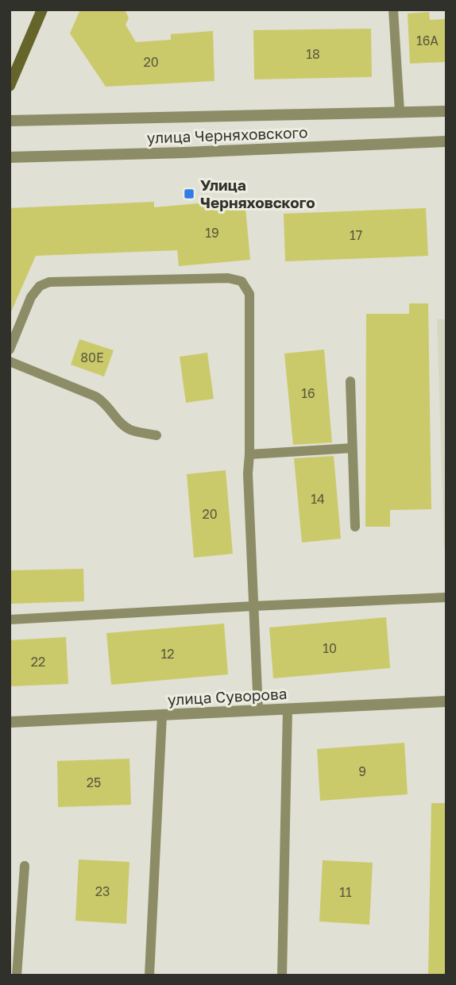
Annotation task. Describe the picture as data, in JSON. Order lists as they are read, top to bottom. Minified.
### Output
{"streets":{"street":["улица Черняховского","улица Суворова"]},"places":{"transit":["Улица Черняховского"]},"house_numbers":["16А","18","20","19","17","80Е","16","14","20","10","12","22","9","25","23","11"]}
